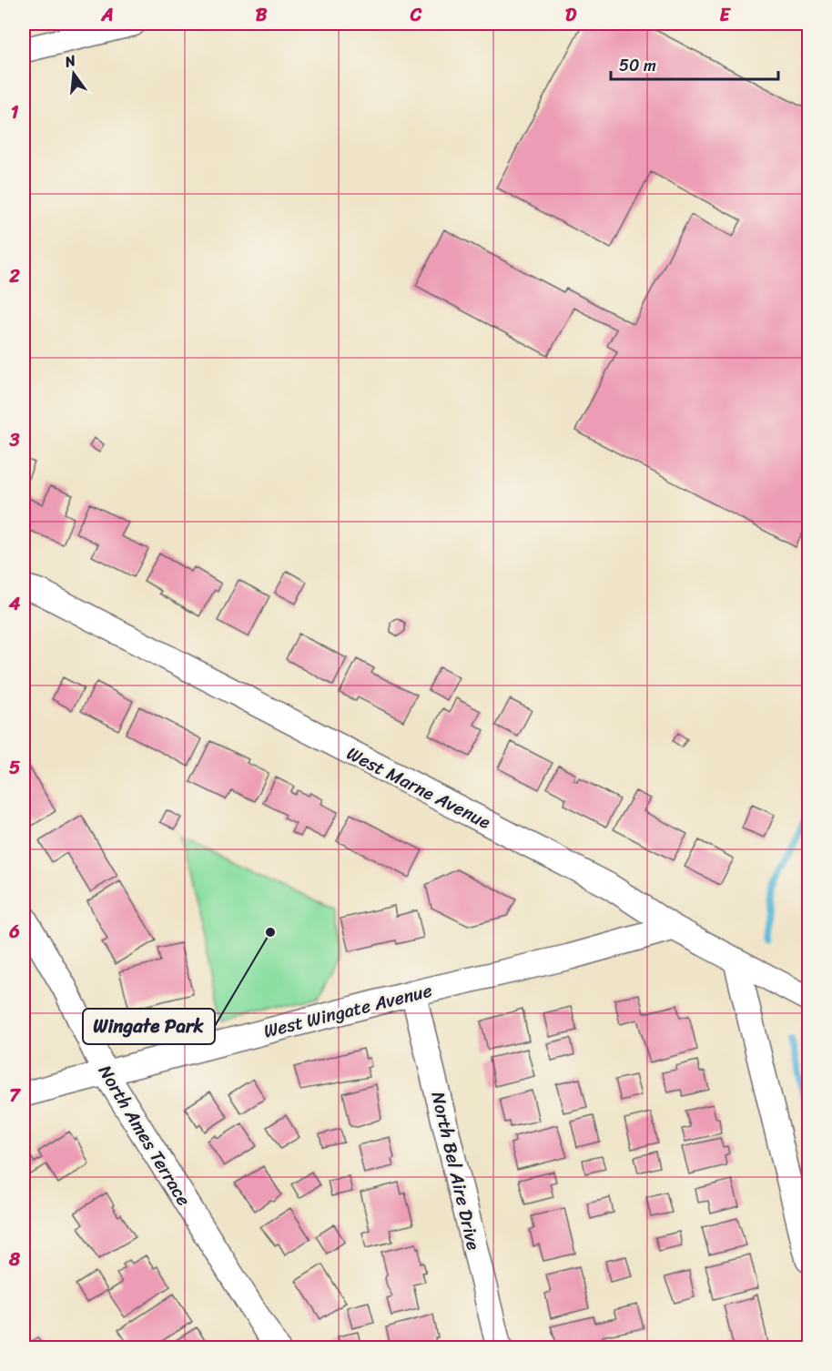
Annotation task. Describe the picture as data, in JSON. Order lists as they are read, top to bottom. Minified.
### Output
{"streets":{"street":["West Marne Avenue","West Wingate Avenue","North Ames Terrace","North Bel Aire Drive"]},"crossings":[["West Marne Avenue","West Wingate Avenue"],["West Wingate Avenue","North Ames Terrace"],["West Wingate Avenue","North Bel Aire Drive"]],"places":["Wingate Park"],"scale_bar":"50 m","north":"top","grid":{"columns":["A","B","C","D","E"],"rows":["1","2","3","4","5","6","7","8"]}}
